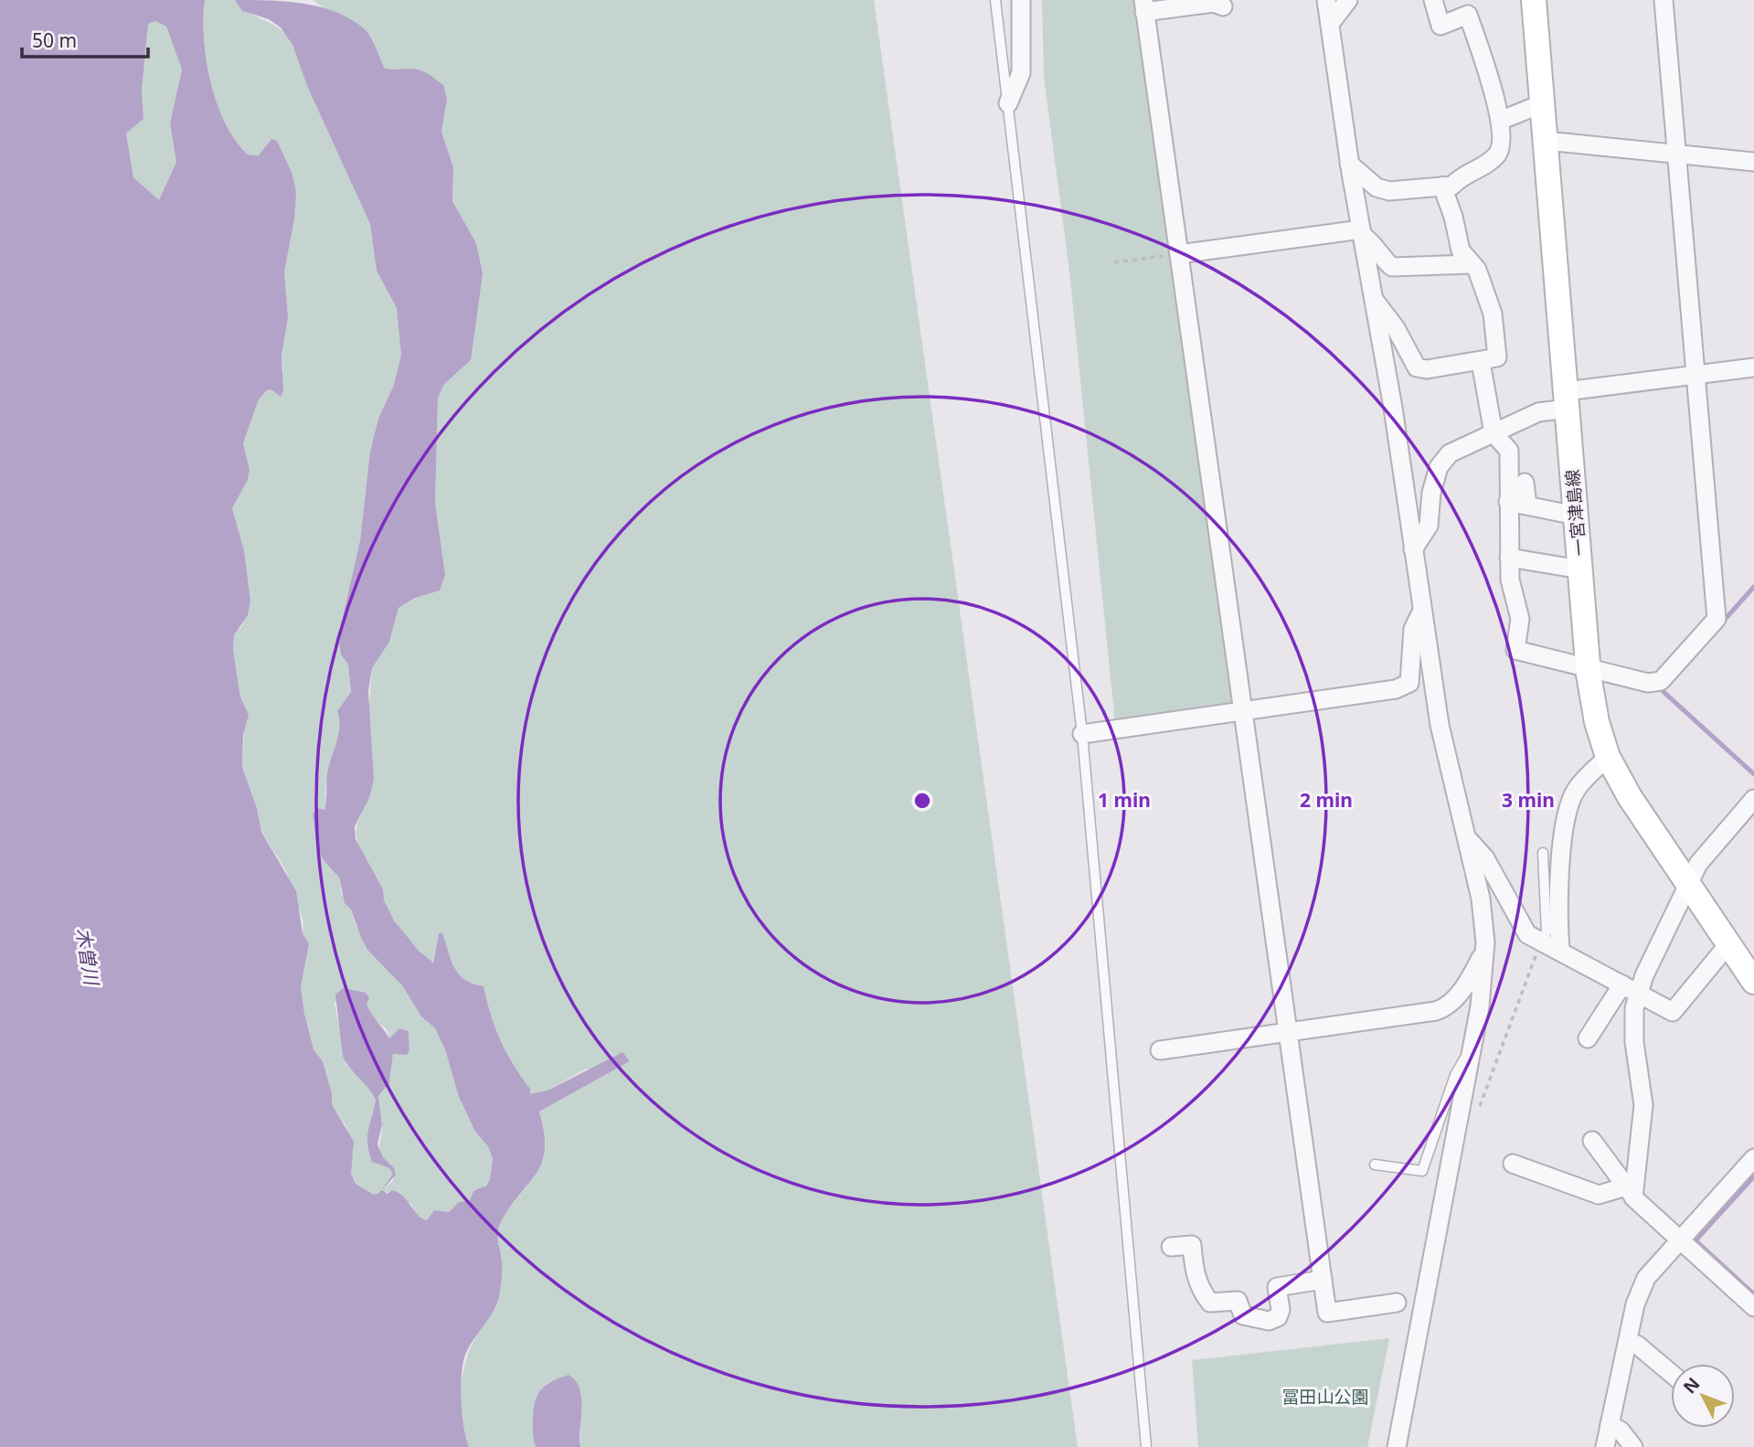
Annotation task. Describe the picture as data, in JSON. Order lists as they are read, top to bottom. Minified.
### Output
{"streets":{"main road":["一宮津島線"]},"water":["木曽川"],"parks":["冨田山公園"],"scale_bar":"50 m","north":"top left","rings":["1 min","2 min","3 min"]}
